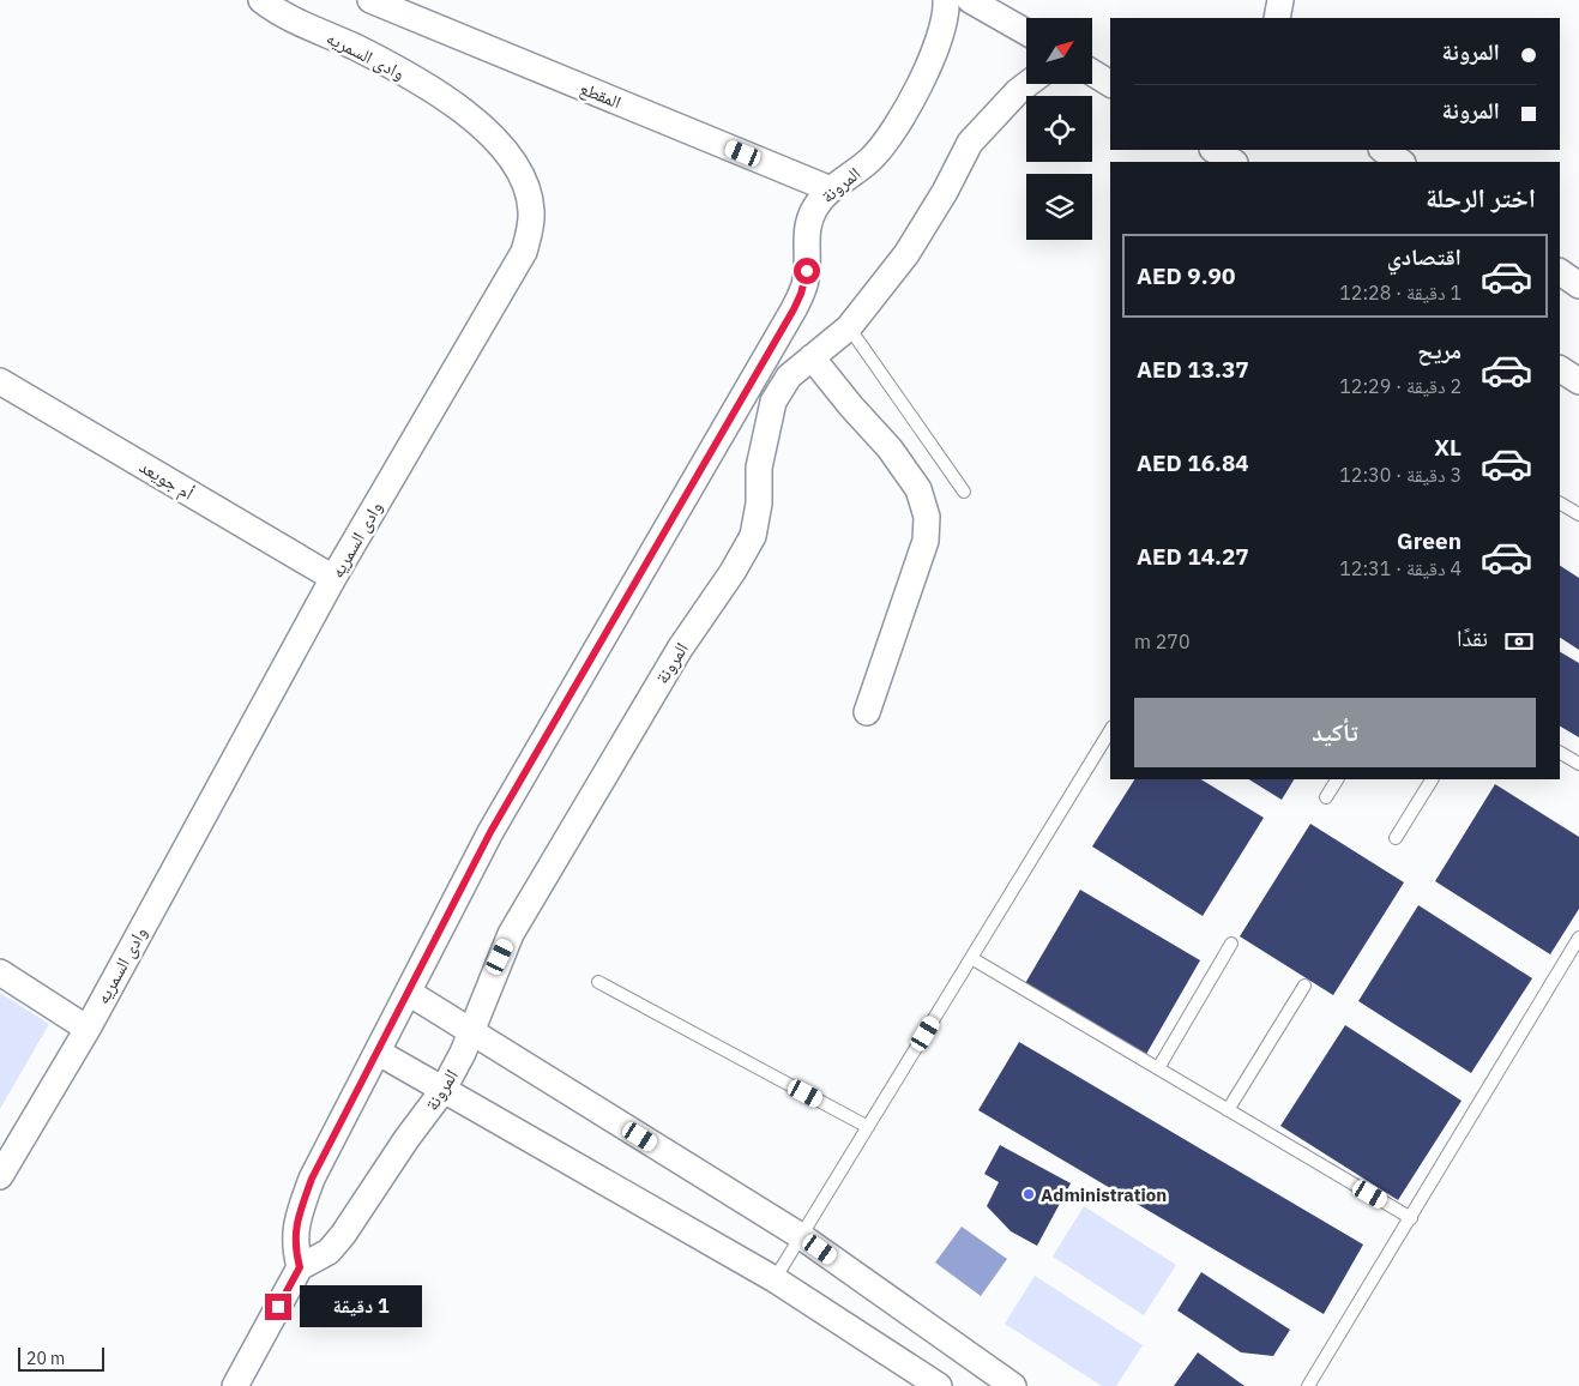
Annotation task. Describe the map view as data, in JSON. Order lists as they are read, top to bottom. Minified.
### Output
{"streets":{"street":["وادى السمريه","المقطع","المرونة","أم جويعد"]},"crossings":[["وادى السمريه","أم جويعد"],["المقطع","المرونة"]],"places":["Administration"],"scale_bar":"20 m","north":"top right","page":{"banner":["المرونة","المرونة"],"heading":"اختر الرحلة","list":[{"name":"اقتصادي","note":"1 دقيقة · 12:28","value":"AED 9.90"},{"name":"مريح","note":"2 دقيقة · 12:29","value":"AED 13.37"},{"name":"XL","note":"3 دقيقة · 12:30","value":"AED 16.84"},{"name":"Green","note":"4 دقيقة · 12:31","value":"AED 14.27"}],"pay":["نقدًا","270 m"],"buttons":"تأكيد","bubble":"1 دقيقة","scale":"20 m"}}
